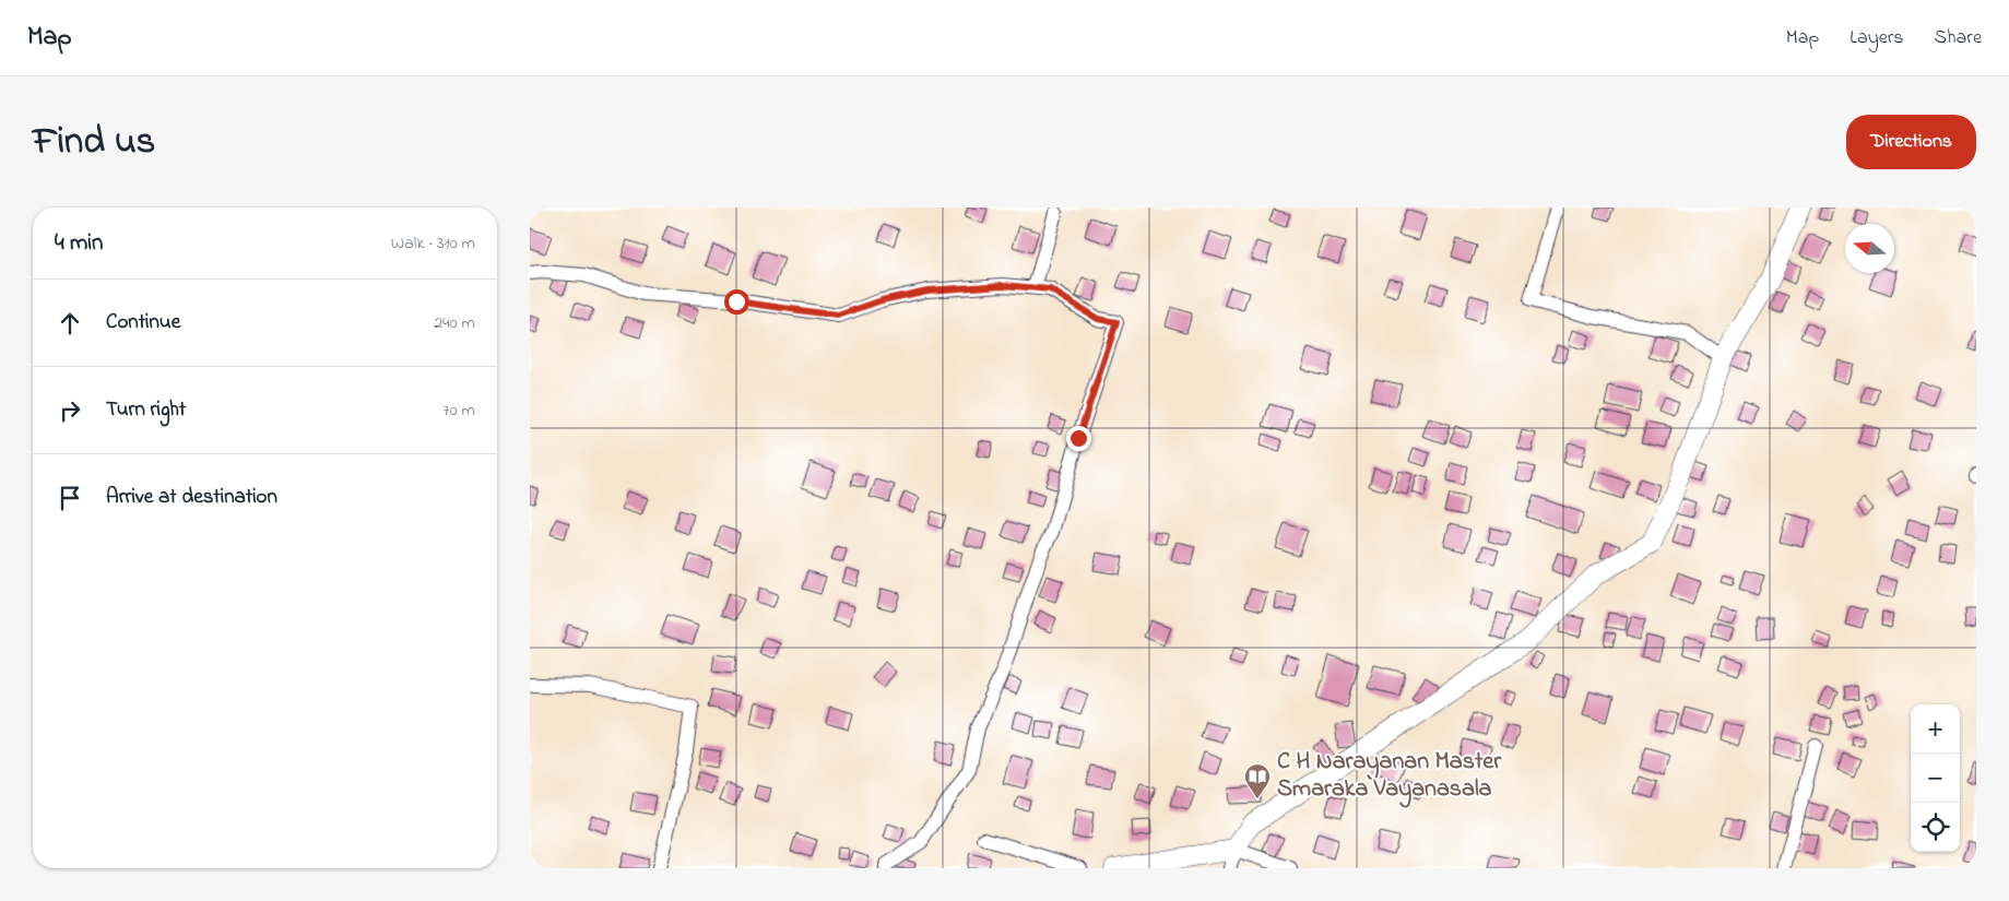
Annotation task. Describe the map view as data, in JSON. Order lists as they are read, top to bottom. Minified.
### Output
{"places":{"library":["C H Narayanan Master Smaraka Vayanasala"]},"north":"left","page":{"header":"Map","nav":["Map","Layers","Share"],"title":"Find us","buttons":"Directions","heading":["4 min","Walk · 310 m"],"list":[["Continue","240 m"],["Turn right","70 m"],"Arrive at destination"],"map_buttons":["+","−"]}}
